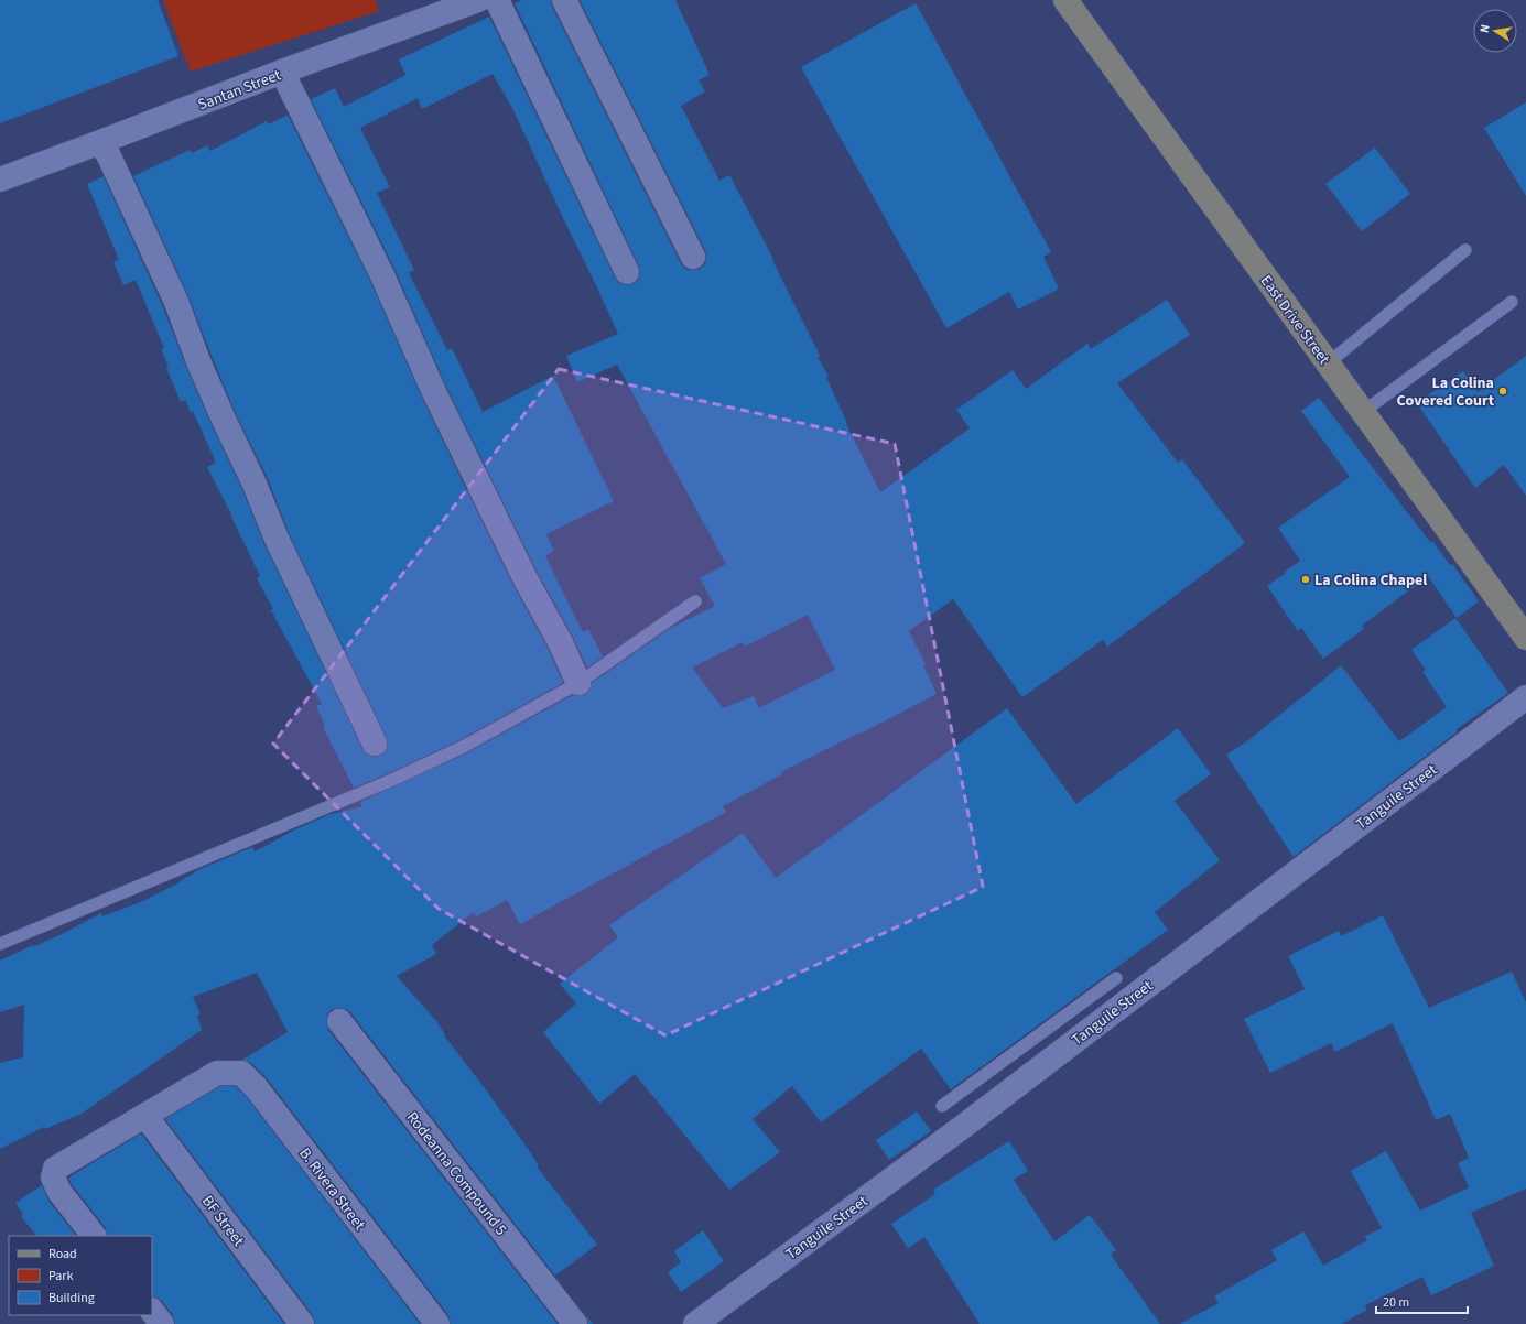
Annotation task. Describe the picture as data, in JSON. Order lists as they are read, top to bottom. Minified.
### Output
{"streets":{"street":["Santan Street","East Drive Street","Tanguile Street","Rodeanna Compound 5","B. Rivera Street","BF Street"]},"crossings":[["B. Rivera Street","BF Street"]],"places":["La Colina Covered Court","La Colina Chapel"],"legend":["Road","Park","Building"],"scale_bar":"20 m","north":"left"}
